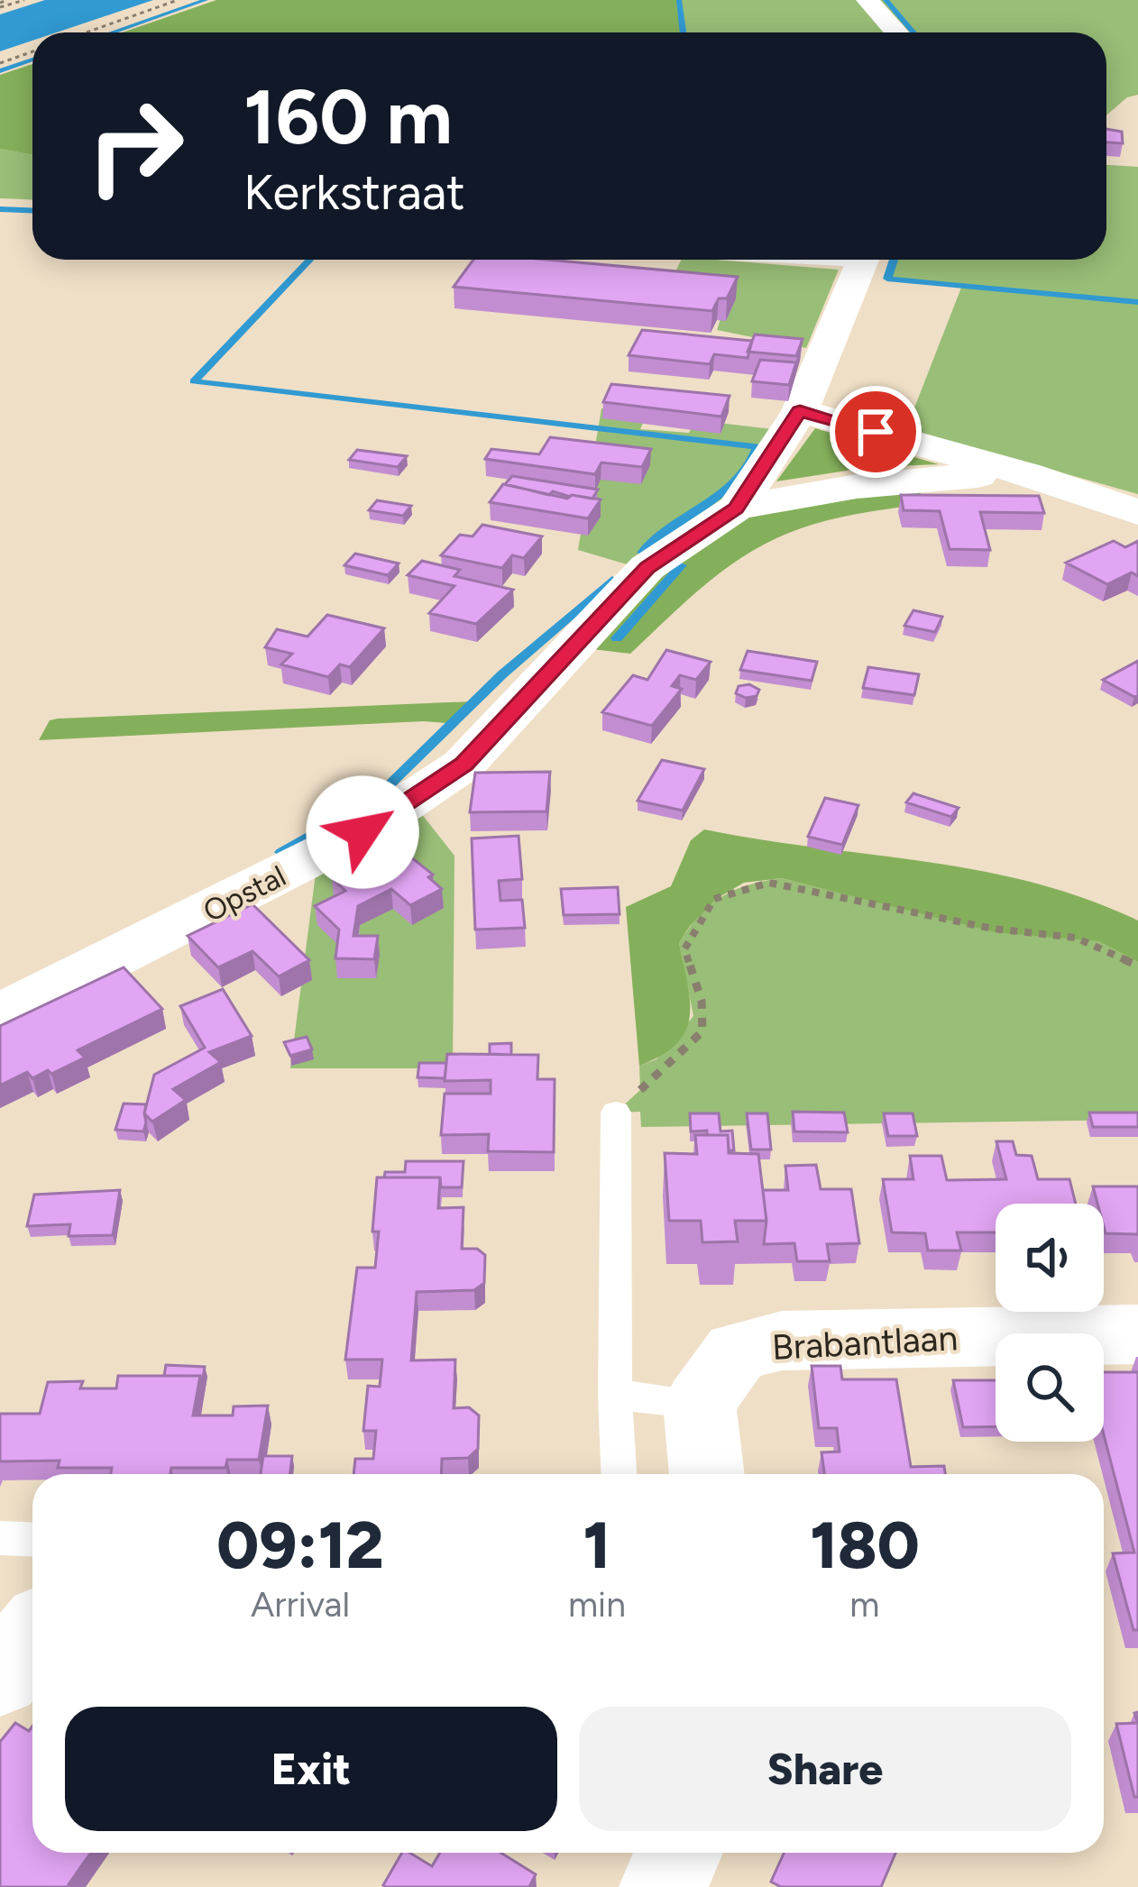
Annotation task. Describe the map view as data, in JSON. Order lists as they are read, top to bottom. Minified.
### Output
{"streets":{"street":["Opstal","Brabantlaan"]},"page":{"turn":["160 m","Kerkstraat"],"eta":["09:12","Arrival","1","min","180","m"],"buttons":["Exit","Share"]}}
